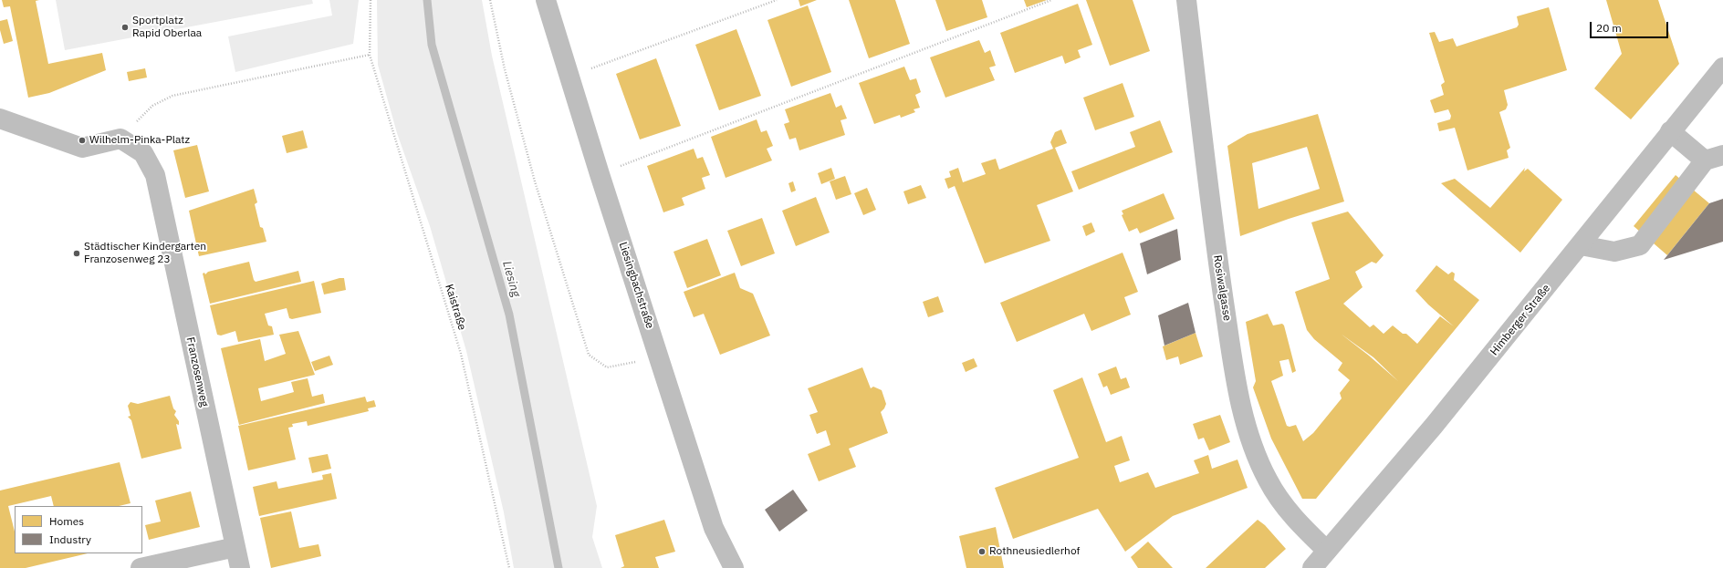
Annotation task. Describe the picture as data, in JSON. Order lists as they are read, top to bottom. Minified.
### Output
{"streets":{"street":["Liesingbachstraße","Rosiwalgasse","Himberger Straße","Franzosenweg"],"path":["Kaistraße"]},"crossings":[["Rosiwalgasse","Himberger Straße"]],"water":["Liesing"],"places":["Sportplatz Rapid Oberlaa","Wilhelm-Pinka-Platz","Städtischer Kindergarten Franzosenweg 23","Rothneusiedlerhof"],"legend":["Homes","Industry"],"scale_bar":"20 m"}
